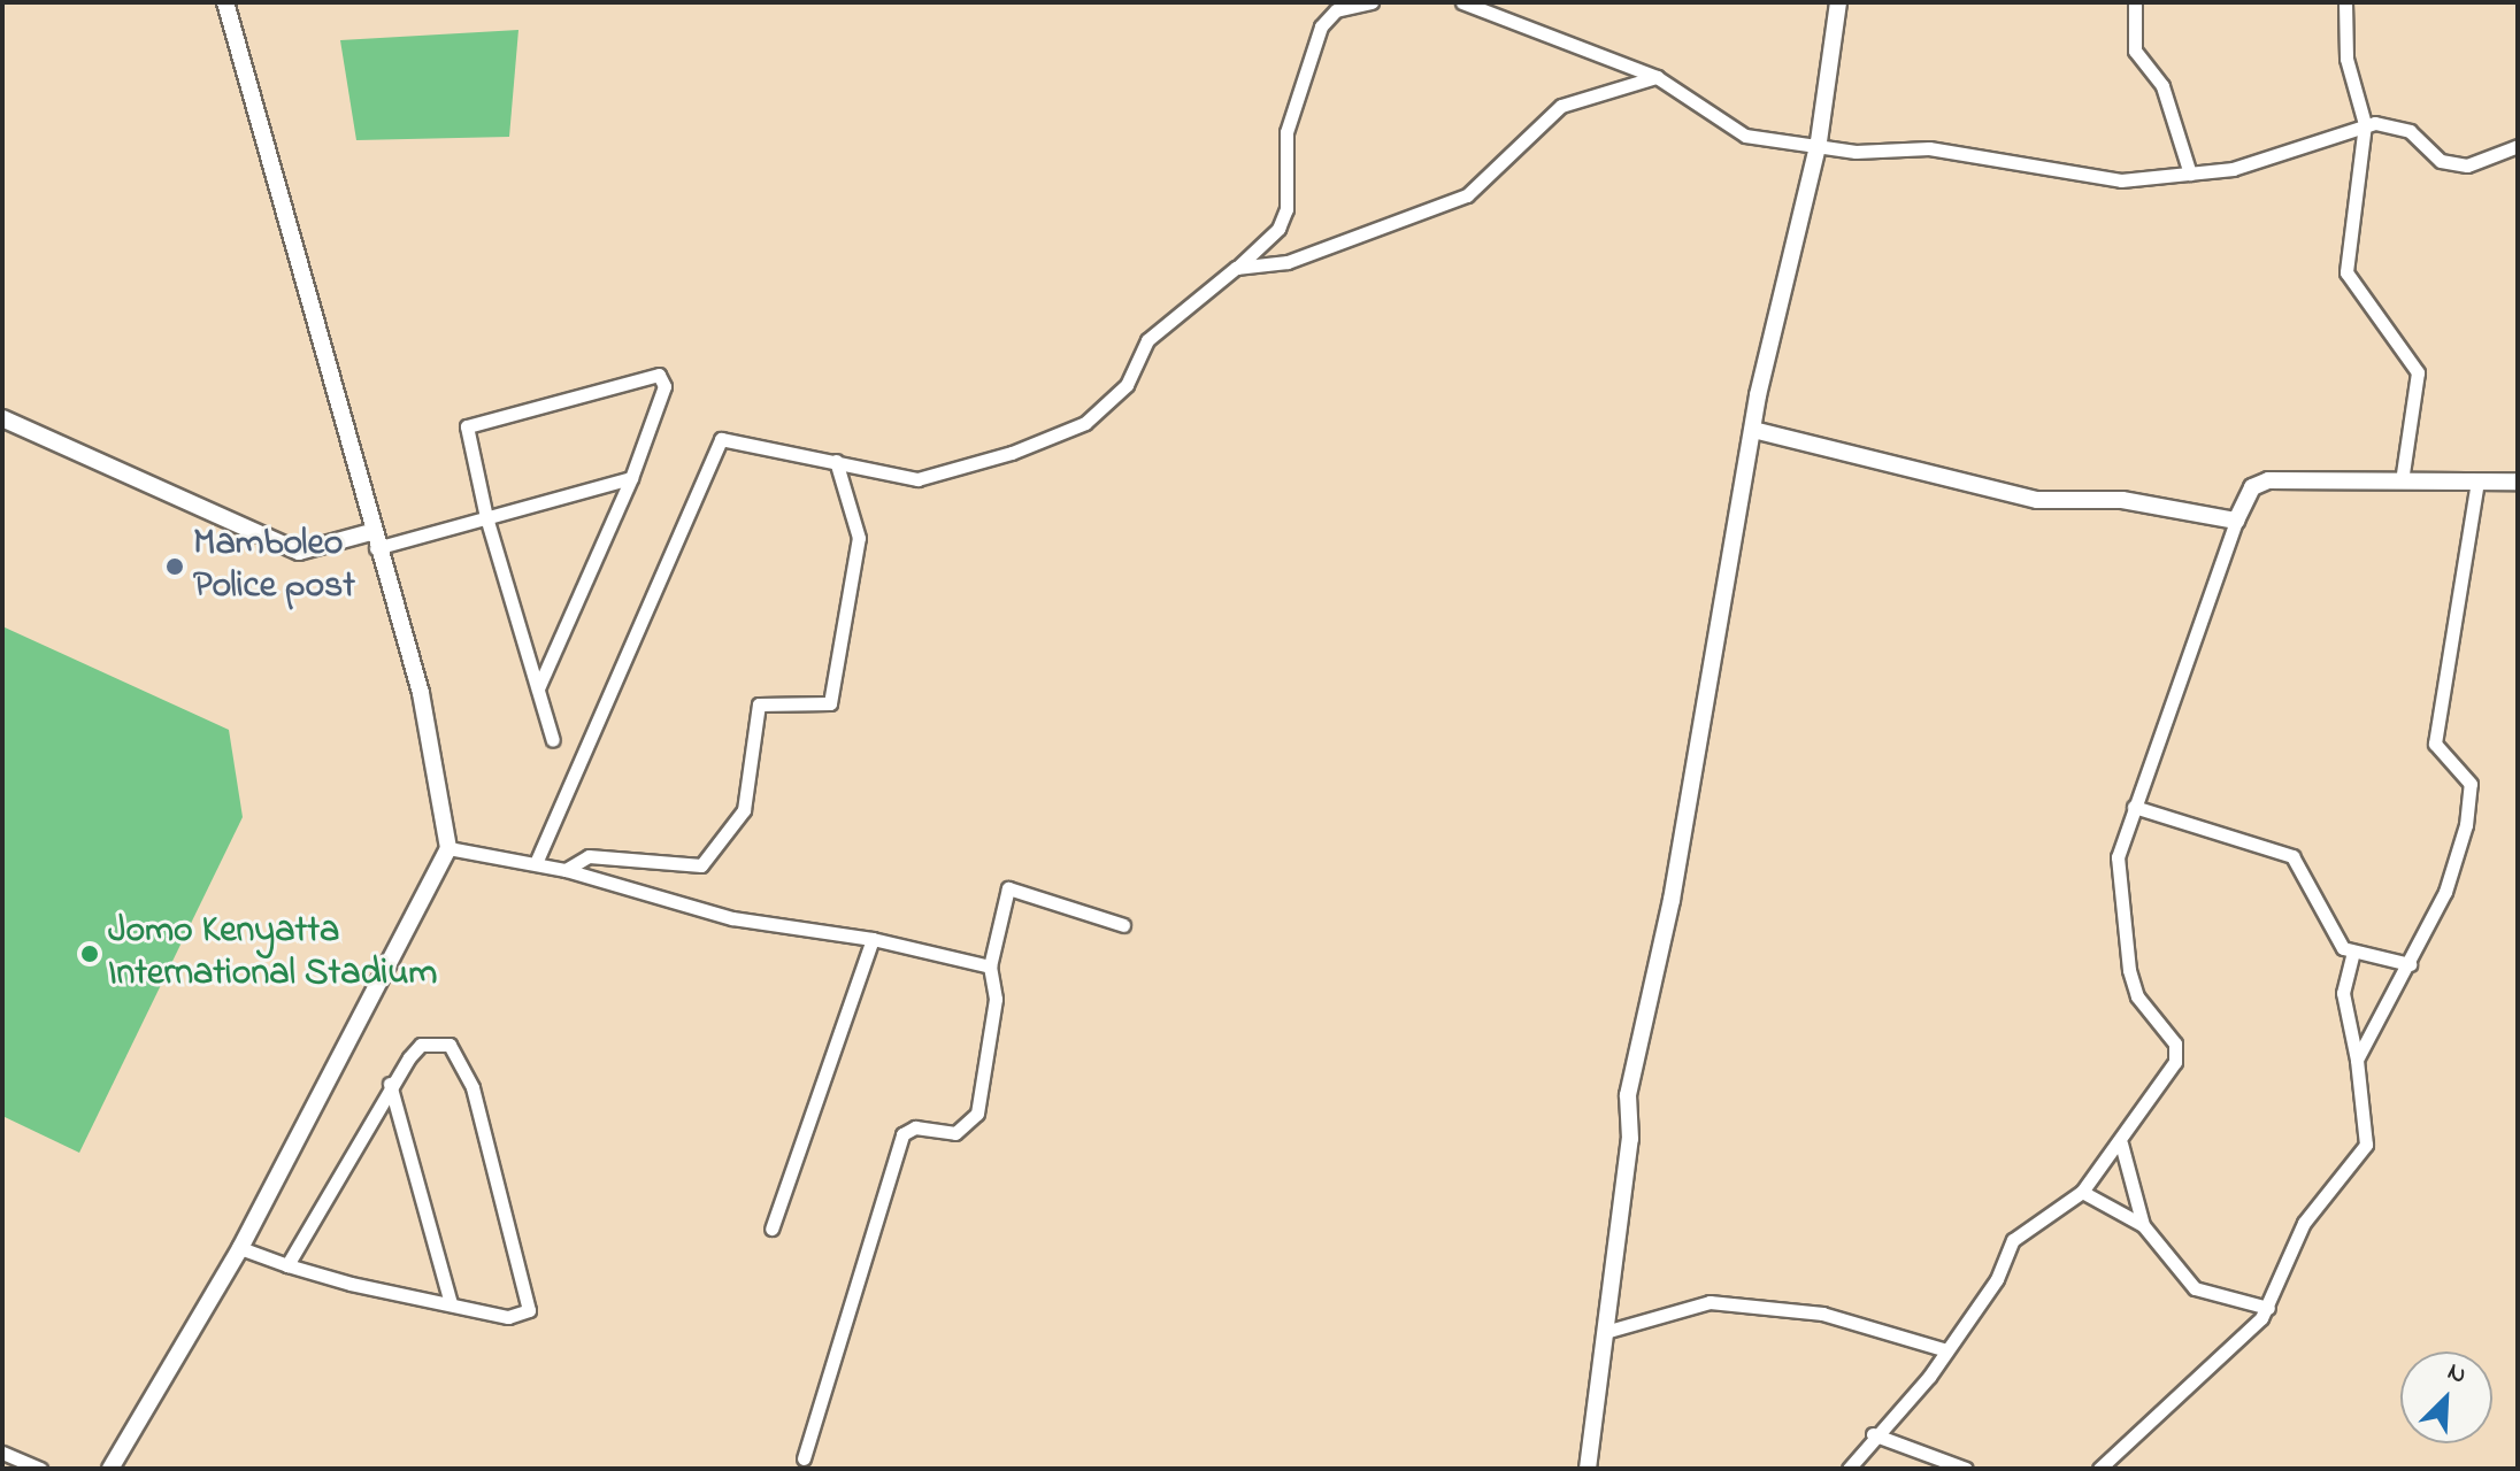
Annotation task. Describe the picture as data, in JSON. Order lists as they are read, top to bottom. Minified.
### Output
{"places":["Mamboleo Police post","Jomo Kenyatta International Stadium"],"north":"top right"}
